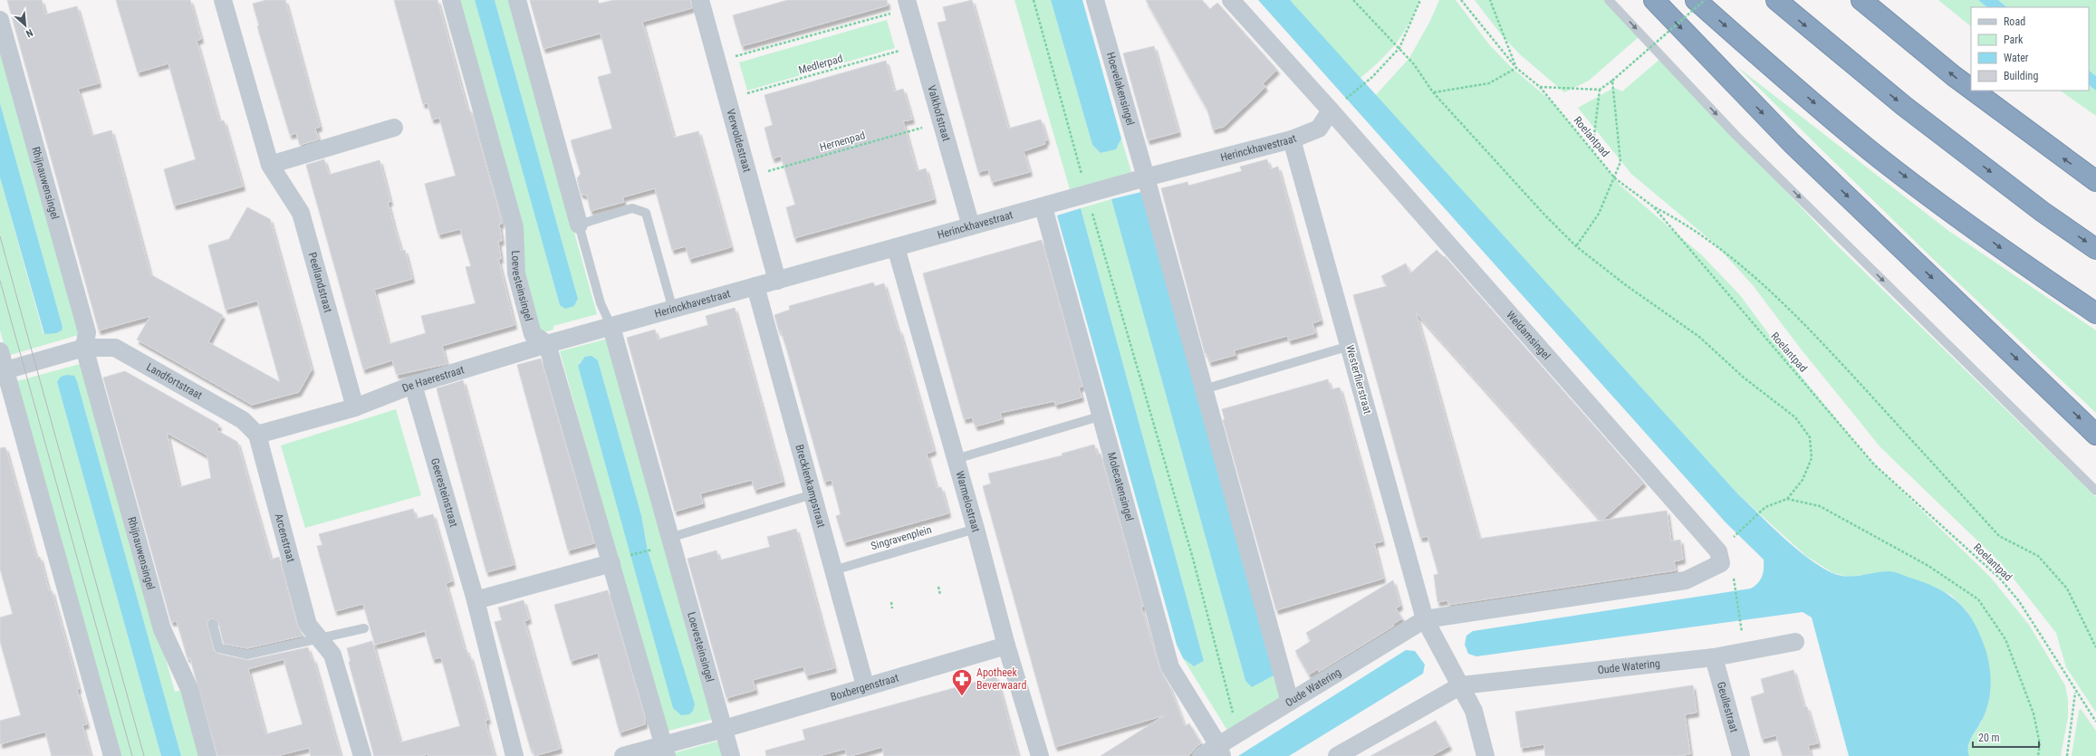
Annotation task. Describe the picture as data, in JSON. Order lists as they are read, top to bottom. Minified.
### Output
{"streets":{"street":["Hoevelakensingel","Valkhofstraat","Verwoldestraat","Herinckhavestraat","Rhijnauwensingel","Peellandstraat","Loevesteinsingel","Weldamsingel","De Haerestraat","Westerflierstraat","Landfortstraat","Brecklenkampstraat","Molecatensingel","Geeresteinstraat","Warmelostraat","Arcenstraat","Oude Watering","Boxbergenstraat","Geullestraat"],"lane":["Singravenplein"],"path":["Medlerpad","Roelantpad","Hernenpad"]},"crossings":[["Medlerpad","Valkhofstraat"],["Medlerpad","Verwoldestraat"],["Hoevelakensingel","Herinckhavestraat"],["Valkhofstraat","Hernenpad"],["Valkhofstraat","Herinckhavestraat"],["Verwoldestraat","Hernenpad"],["Verwoldestraat","Herinckhavestraat"],["Herinckhavestraat","Loevesteinsingel"],["Herinckhavestraat","Weldamsingel"],["Herinckhavestraat","De Haerestraat"],["Herinckhavestraat","Westerflierstraat"],["Herinckhavestraat","Brecklenkampstraat"],["Herinckhavestraat","Molecatensingel"],["Herinckhavestraat","Warmelostraat"],["Rhijnauwensingel","Landfortstraat"],["Peellandstraat","De Haerestraat"],["Loevesteinsingel","De Haerestraat"],["Loevesteinsingel","Boxbergenstraat"],["Weldamsingel","Oude Watering"],["De Haerestraat","Landfortstraat"],["De Haerestraat","Geeresteinstraat"],["De Haerestraat","Arcenstraat"],["Westerflierstraat","Oude Watering"],["Landfortstraat","Arcenstraat"],["Brecklenkampstraat","Singravenplein"],["Brecklenkampstraat","Boxbergenstraat"],["Molecatensingel","Oude Watering"],["Warmelostraat","Singravenplein"],["Warmelostraat","Boxbergenstraat"],["Oude Watering","Geullestraat"]],"places":{"pharmacy":["Apotheek Beverwaard"]},"legend":["Road","Park","Water","Building"],"scale_bar":"20 m","north":"bottom right"}
